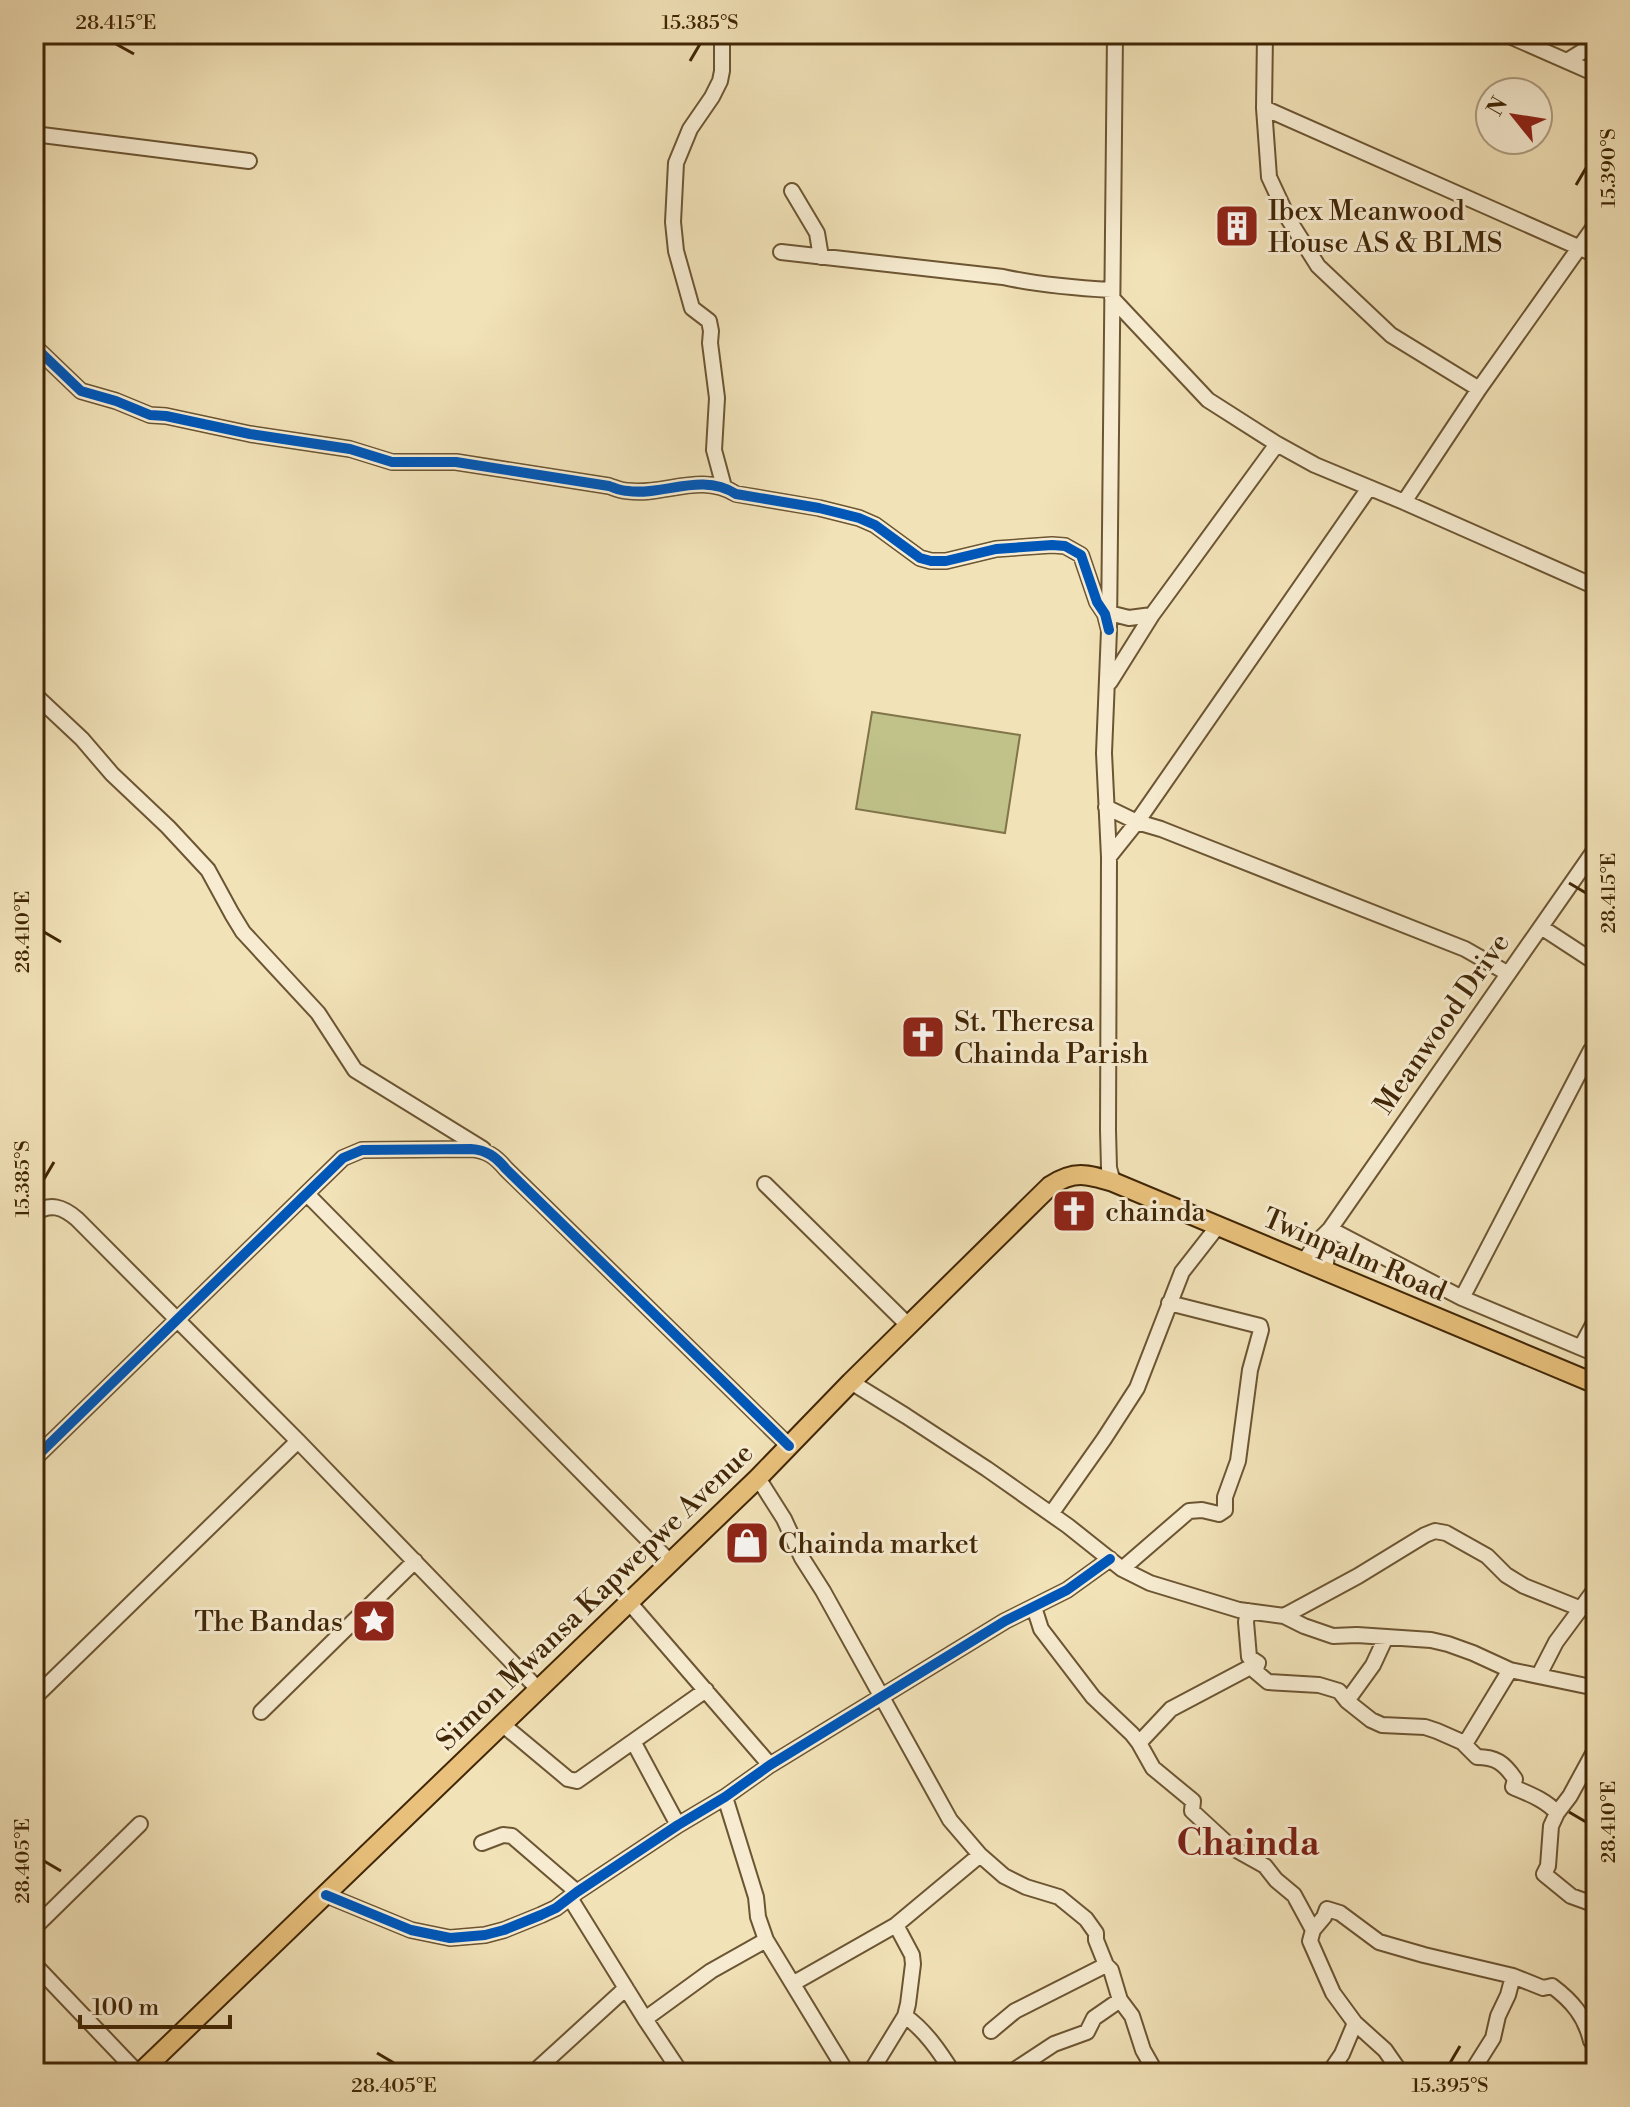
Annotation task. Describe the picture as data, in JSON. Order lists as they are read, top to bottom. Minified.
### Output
{"streets":{"main road":["Twinpalm Road","Simon Mwansa Kapwepwe Avenue"],"street":["Meanwood Drive"]},"crossings":[["Meanwood Drive","Twinpalm Road"],["Twinpalm Road","Simon Mwansa Kapwepwe Avenue"]],"districts":["Chainda"],"places":{"building":["Ibex Meanwood House AS & BLMS"],"church":["St. Theresa Chainda Parish","chainda"],"shop":["Chainda market"],"place":["The Bandas"]},"scale_bar":"100 m","north":"top left","coordinates":["28.415°E","15.385°S","15.390°S","28.410°E","28.405°E","15.395°S"]}
